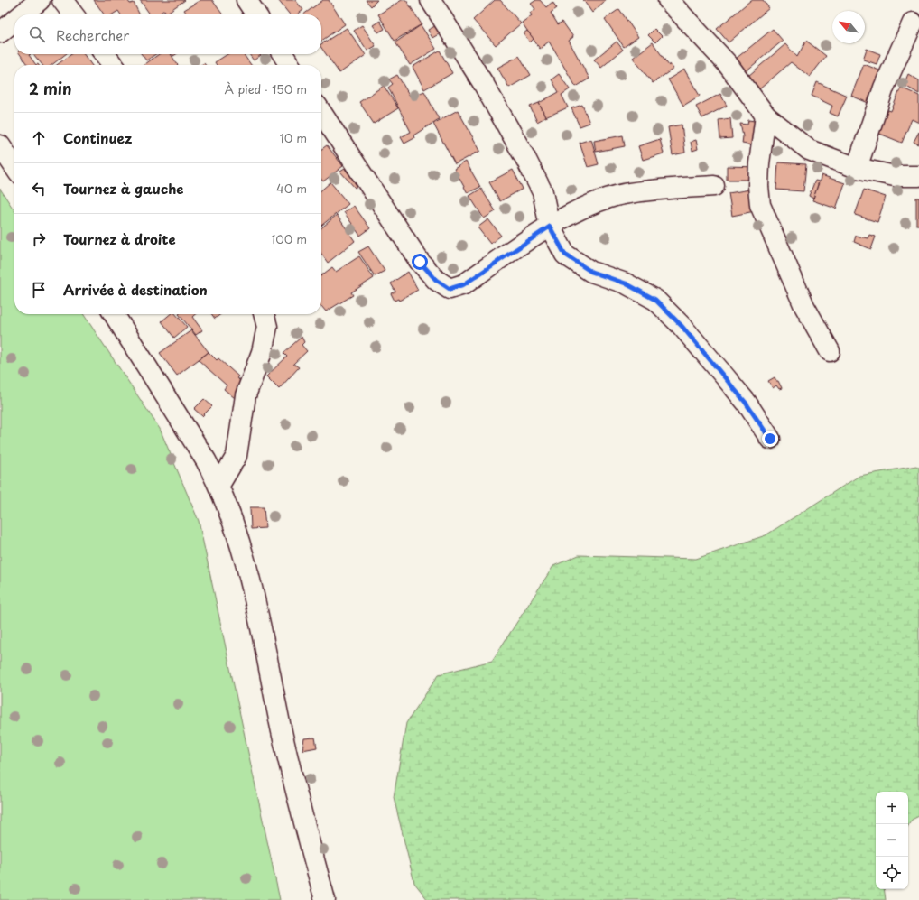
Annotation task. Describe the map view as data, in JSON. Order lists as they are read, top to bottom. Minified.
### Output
{"north":"top left","page":{"search":"Rechercher","heading":["2 min","À pied · 150 m"],"list":[["Continuez","10 m"],["Tournez à gauche","40 m"],["Tournez à droite","100 m"],"Arrivée à destination"],"map_buttons":["+","−"]}}
